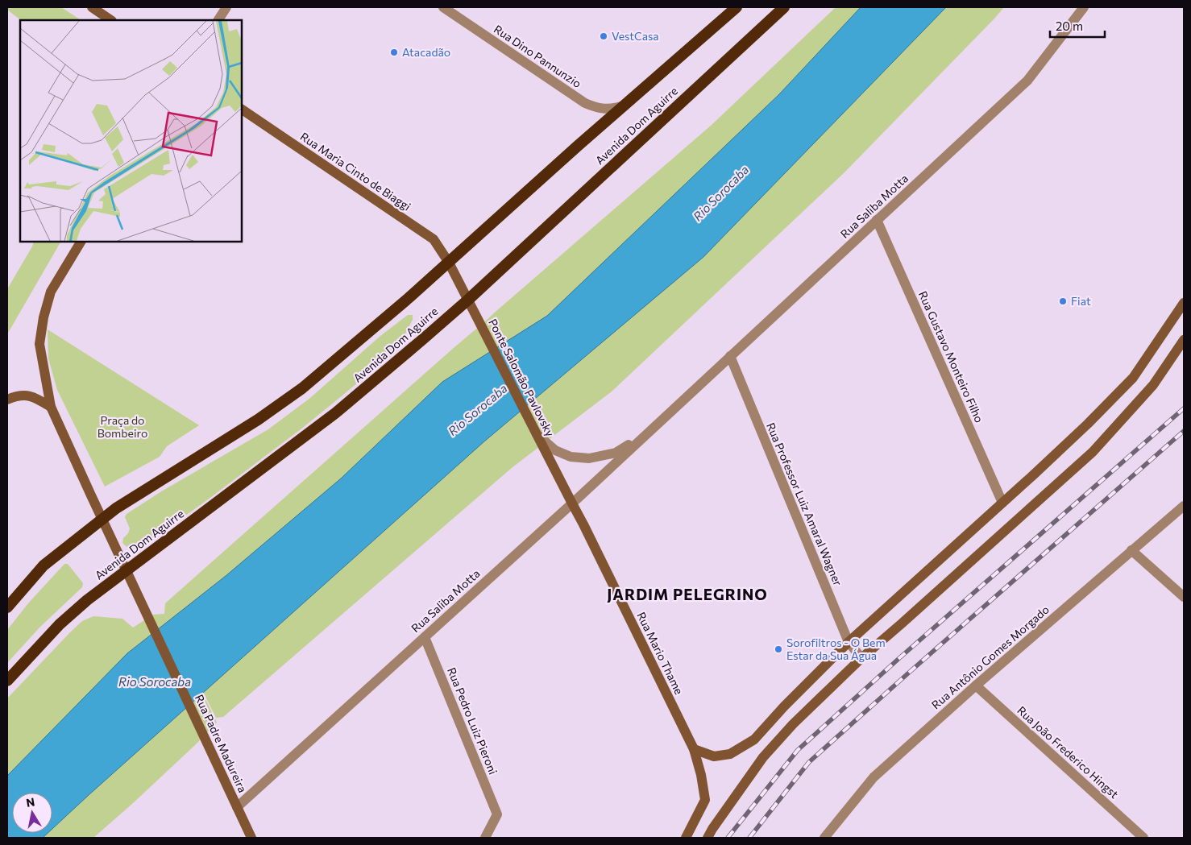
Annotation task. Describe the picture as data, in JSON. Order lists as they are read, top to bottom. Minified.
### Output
{"streets":{"highway":["Avenida Dom Aguirre"],"main road":["Rua Maria Cinto de Biaggi","Ponte Salomão Pavlovsky","Rua Mario Thame","Rua Padre Madureira"],"street":["Rua Dino Pannunzio","Rua Saliba Motta","Rua Gustavo Monteiro Filho","Rua Professor Luiz Amaral Wagner","Rua Antônio Gomes Morgado","Rua Pedro Luiz Pieroni","Rua João Frederico Hingst"]},"crossings":[["Rua Dino Pannunzio","Avenida Dom Aguirre"],["Avenida Dom Aguirre","Rua Maria Cinto de Biaggi"],["Avenida Dom Aguirre","Ponte Salomão Pavlovsky"],["Avenida Dom Aguirre","Rua Padre Madureira"],["Rua Maria Cinto de Biaggi","Ponte Salomão Pavlovsky"],["Rua Saliba Motta","Rua Gustavo Monteiro Filho"],["Rua Saliba Motta","Ponte Salomão Pavlovsky"],["Rua Saliba Motta","Rua Professor Luiz Amaral Wagner"],["Rua Saliba Motta","Rua Mario Thame"],["Rua Saliba Motta","Rua Pedro Luiz Pieroni"],["Rua Saliba Motta","Rua Padre Madureira"],["Ponte Salomão Pavlovsky","Rua Mario Thame"],["Rua Antônio Gomes Morgado","Rua João Frederico Hingst"]],"districts":["JARDIM PELEGRINO"],"water":["Rio Sorocaba"],"parks":["Praça do Bombeiro"],"places":["VestCasa","Atacadão","Fiat","Sorofiltros - O Bem Estar da Sua Água"],"scale_bar":"20 m","north":"top"}
